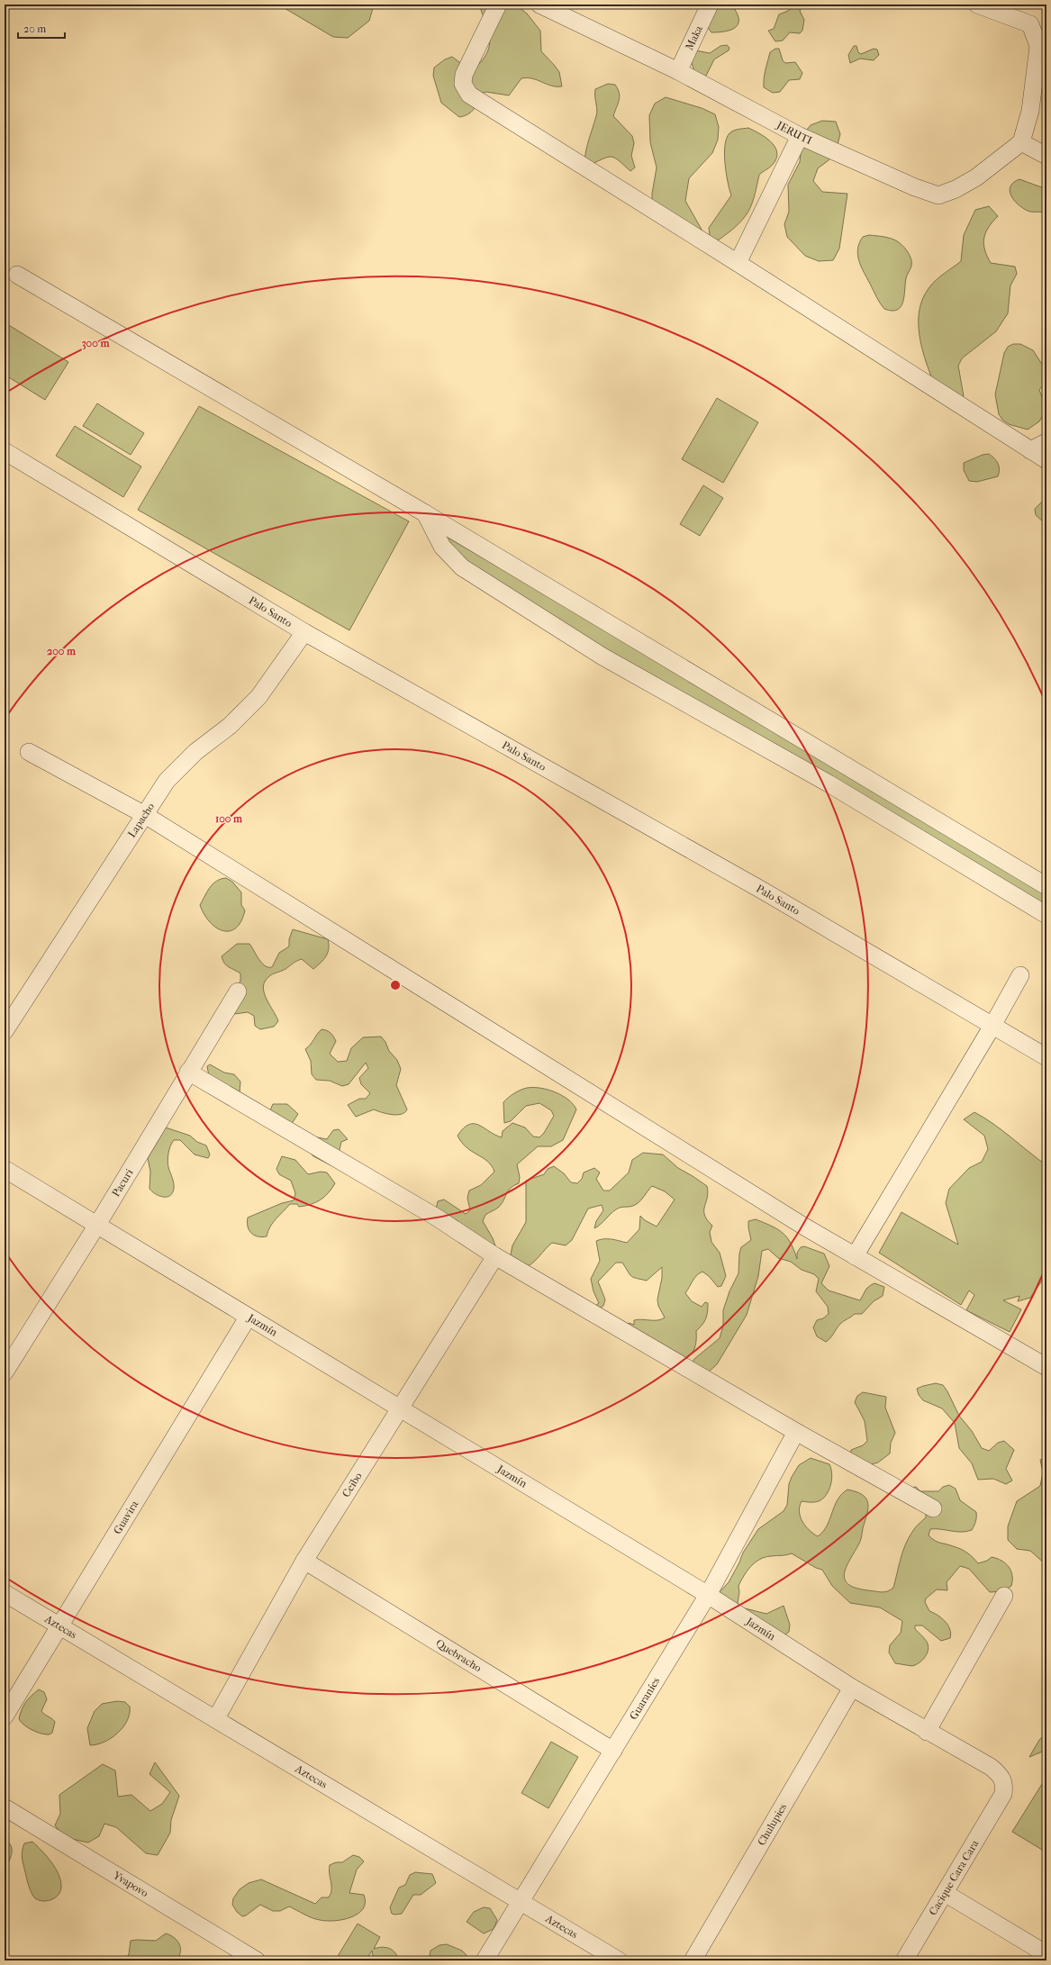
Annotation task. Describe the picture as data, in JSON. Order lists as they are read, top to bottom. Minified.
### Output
{"streets":{"street":["Maka","JERUTI","Palo Santo","Lapacho","Pacuri","Jazmín","Ceibo","Guavira","Aztecas","Quebracho","Guaraníes","Chulupies","Cacique Cara Cara","Yvapovo"]},"crossings":[["Maka","JERUTI"],["Palo Santo","Lapacho"],["Pacuri","Jazmín"],["Jazmín","Ceibo"],["Jazmín","Guavira"],["Jazmín","Guaraníes"],["Jazmín","Chulupies"],["Jazmín","Cacique Cara Cara"],["Ceibo","Aztecas"],["Ceibo","Quebracho"],["Guavira","Aztecas"],["Aztecas","Guaraníes"],["Quebracho","Guaraníes"]],"scale_bar":"20 m","rings":["300 m","200 m","100 m"]}
